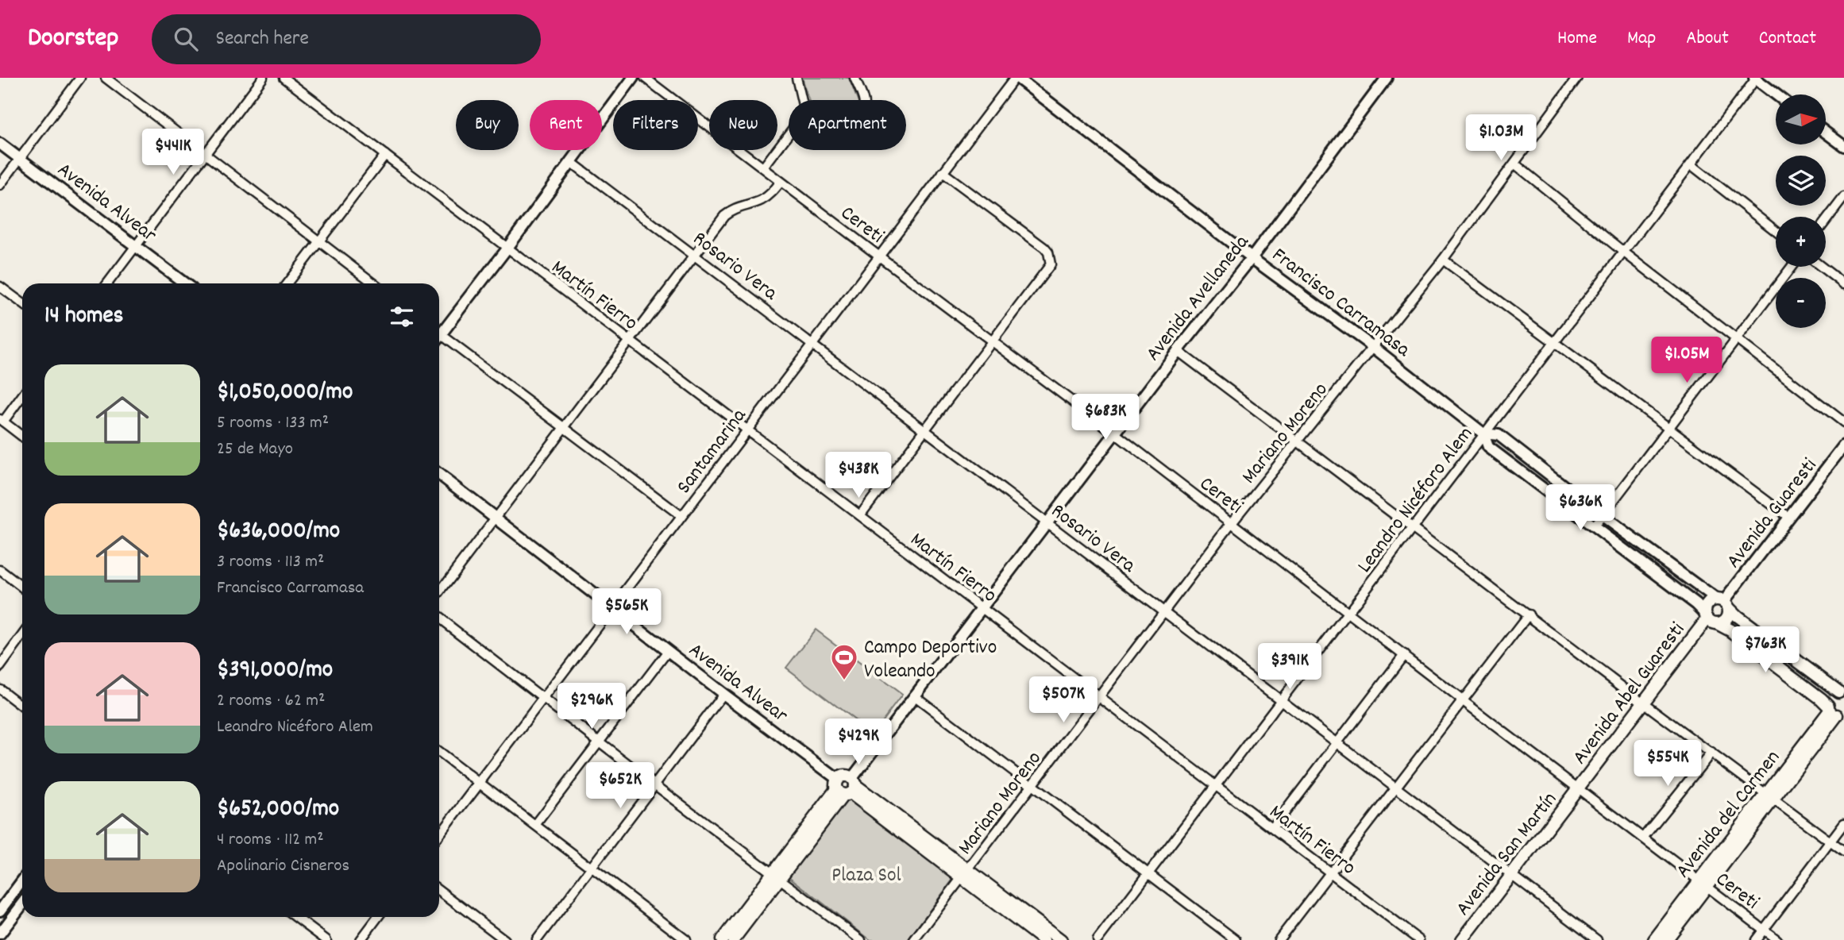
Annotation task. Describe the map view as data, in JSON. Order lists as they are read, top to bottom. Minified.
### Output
{"streets":{"main road":["Avenida Alvear","Avenida Avellaneda","Francisco Carramasa","Avenida Abel Guaresti","Avenida del Carmen","Avenida San Martín"],"street":["Cereti","Rosario Vera","Martín Fierro","Mariano Moreno","Santamarina","Leandro Nicéforo Alem","Avenida Guaresti"]},"crossings":[["Avenida Alvear","Avenida Avellaneda"],["Avenida Alvear","Mariano Moreno"],["Avenida Alvear","Santamarina"],["Cereti","Avenida Avellaneda"],["Cereti","Mariano Moreno"],["Cereti","Santamarina"],["Cereti","Leandro Nicéforo Alem"],["Cereti","Avenida Abel Guaresti"],["Cereti","Avenida del Carmen"],["Cereti","Avenida San Martín"],["Rosario Vera","Avenida Avellaneda"],["Rosario Vera","Mariano Moreno"],["Rosario Vera","Santamarina"],["Rosario Vera","Leandro Nicéforo Alem"],["Rosario Vera","Avenida San Martín"],["Martín Fierro","Avenida Avellaneda"],["Martín Fierro","Mariano Moreno"],["Martín Fierro","Santamarina"],["Martín Fierro","Leandro Nicéforo Alem"],["Avenida Avellaneda","Francisco Carramasa"],["Francisco Carramasa","Mariano Moreno"],["Francisco Carramasa","Santamarina"],["Francisco Carramasa","Leandro Nicéforo Alem"],["Francisco Carramasa","Avenida Guaresti"],["Francisco Carramasa","Avenida Abel Guaresti"],["Francisco Carramasa","Avenida del Carmen"],["Avenida Abel Guaresti","Avenida San Martín"]],"parks":["Plaza Sol"],"places":{"sports":["Campo Deportivo Voleando"]},"north":"right","page":{"header":"Doorstep","search":"Search here","nav":["Home","Map","About","Contact"],"map_buttons":["+","−"],"chip":["Buy","Rent","Filters","New","Apartment"],"price":["$1.03M","$441K","$1.05M","$683K","$438K","$636K","$565K","$763K","$391K","$507K","$296K","$429K","$554K","$652K"],"heading":"14 homes","list":[{"name":"$1,050,000/mo","note":"5 rooms · 133 m² · 25 de Mayo"},{"name":"$636,000/mo","note":"3 rooms · 113 m² · Francisco Carramasa"},{"name":"$391,000/mo","note":"2 rooms · 62 m² · Leandro Nicéforo Alem"},{"name":"$652,000/mo","note":"4 rooms · 112 m² · Apolinario Cisneros"}]}}
